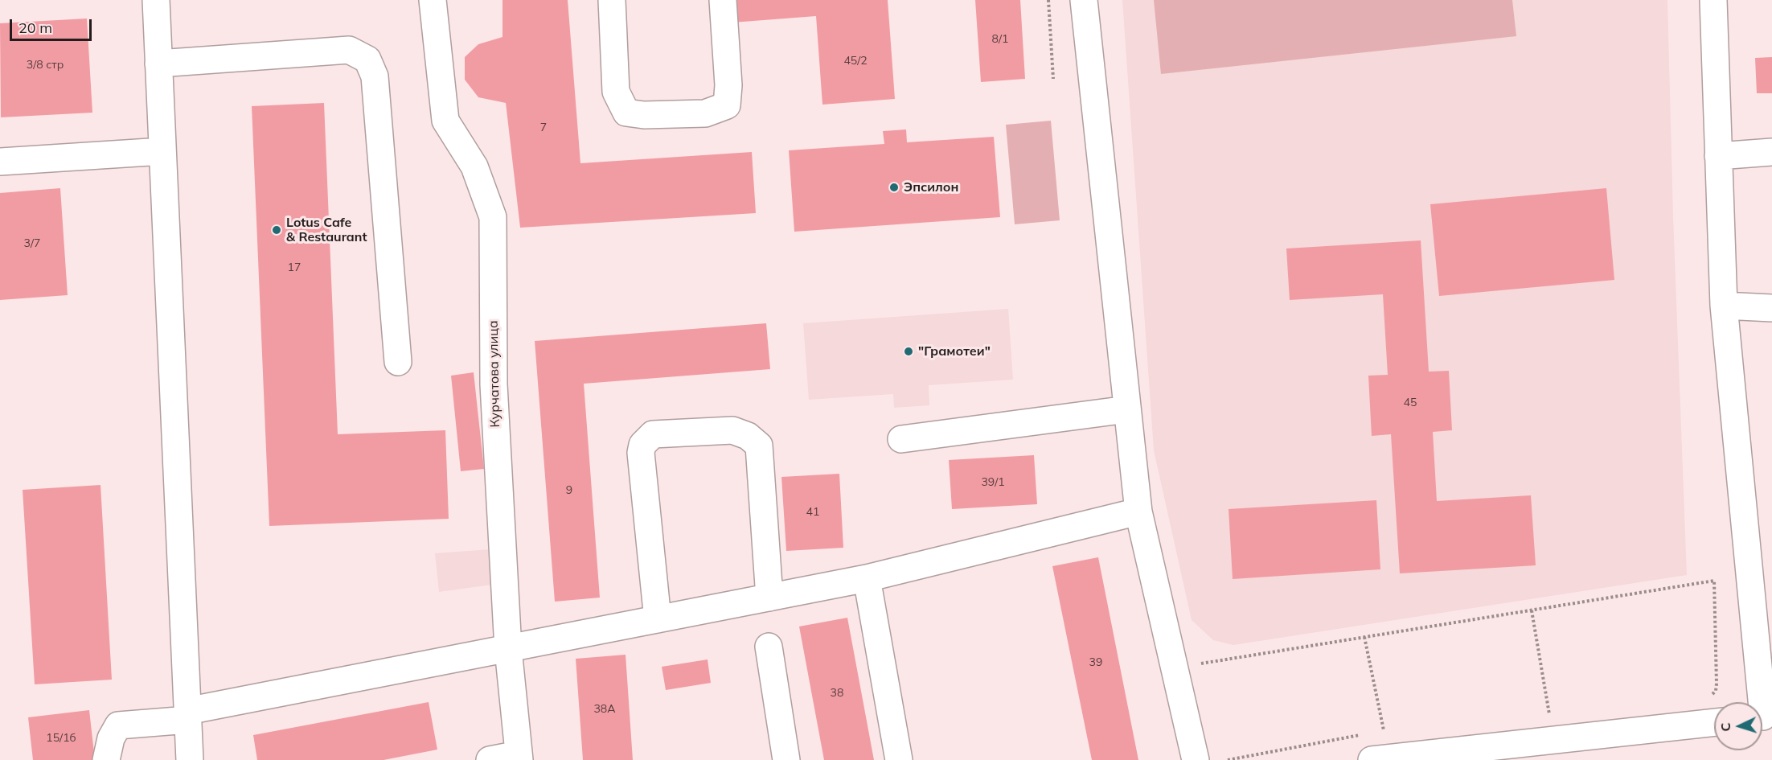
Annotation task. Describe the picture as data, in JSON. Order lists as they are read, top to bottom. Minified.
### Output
{"streets":{"street":["Курчатова улица"]},"places":["Эпсилон","Lotus Cafe & Restaurant","\"Грамотеи\""],"house_numbers":["8/1","45/2","3/8 стр","7","3/7","17","45","39/1","9","41","39","38","38A","15/1б"],"scale_bar":"20 m","north":"left"}
